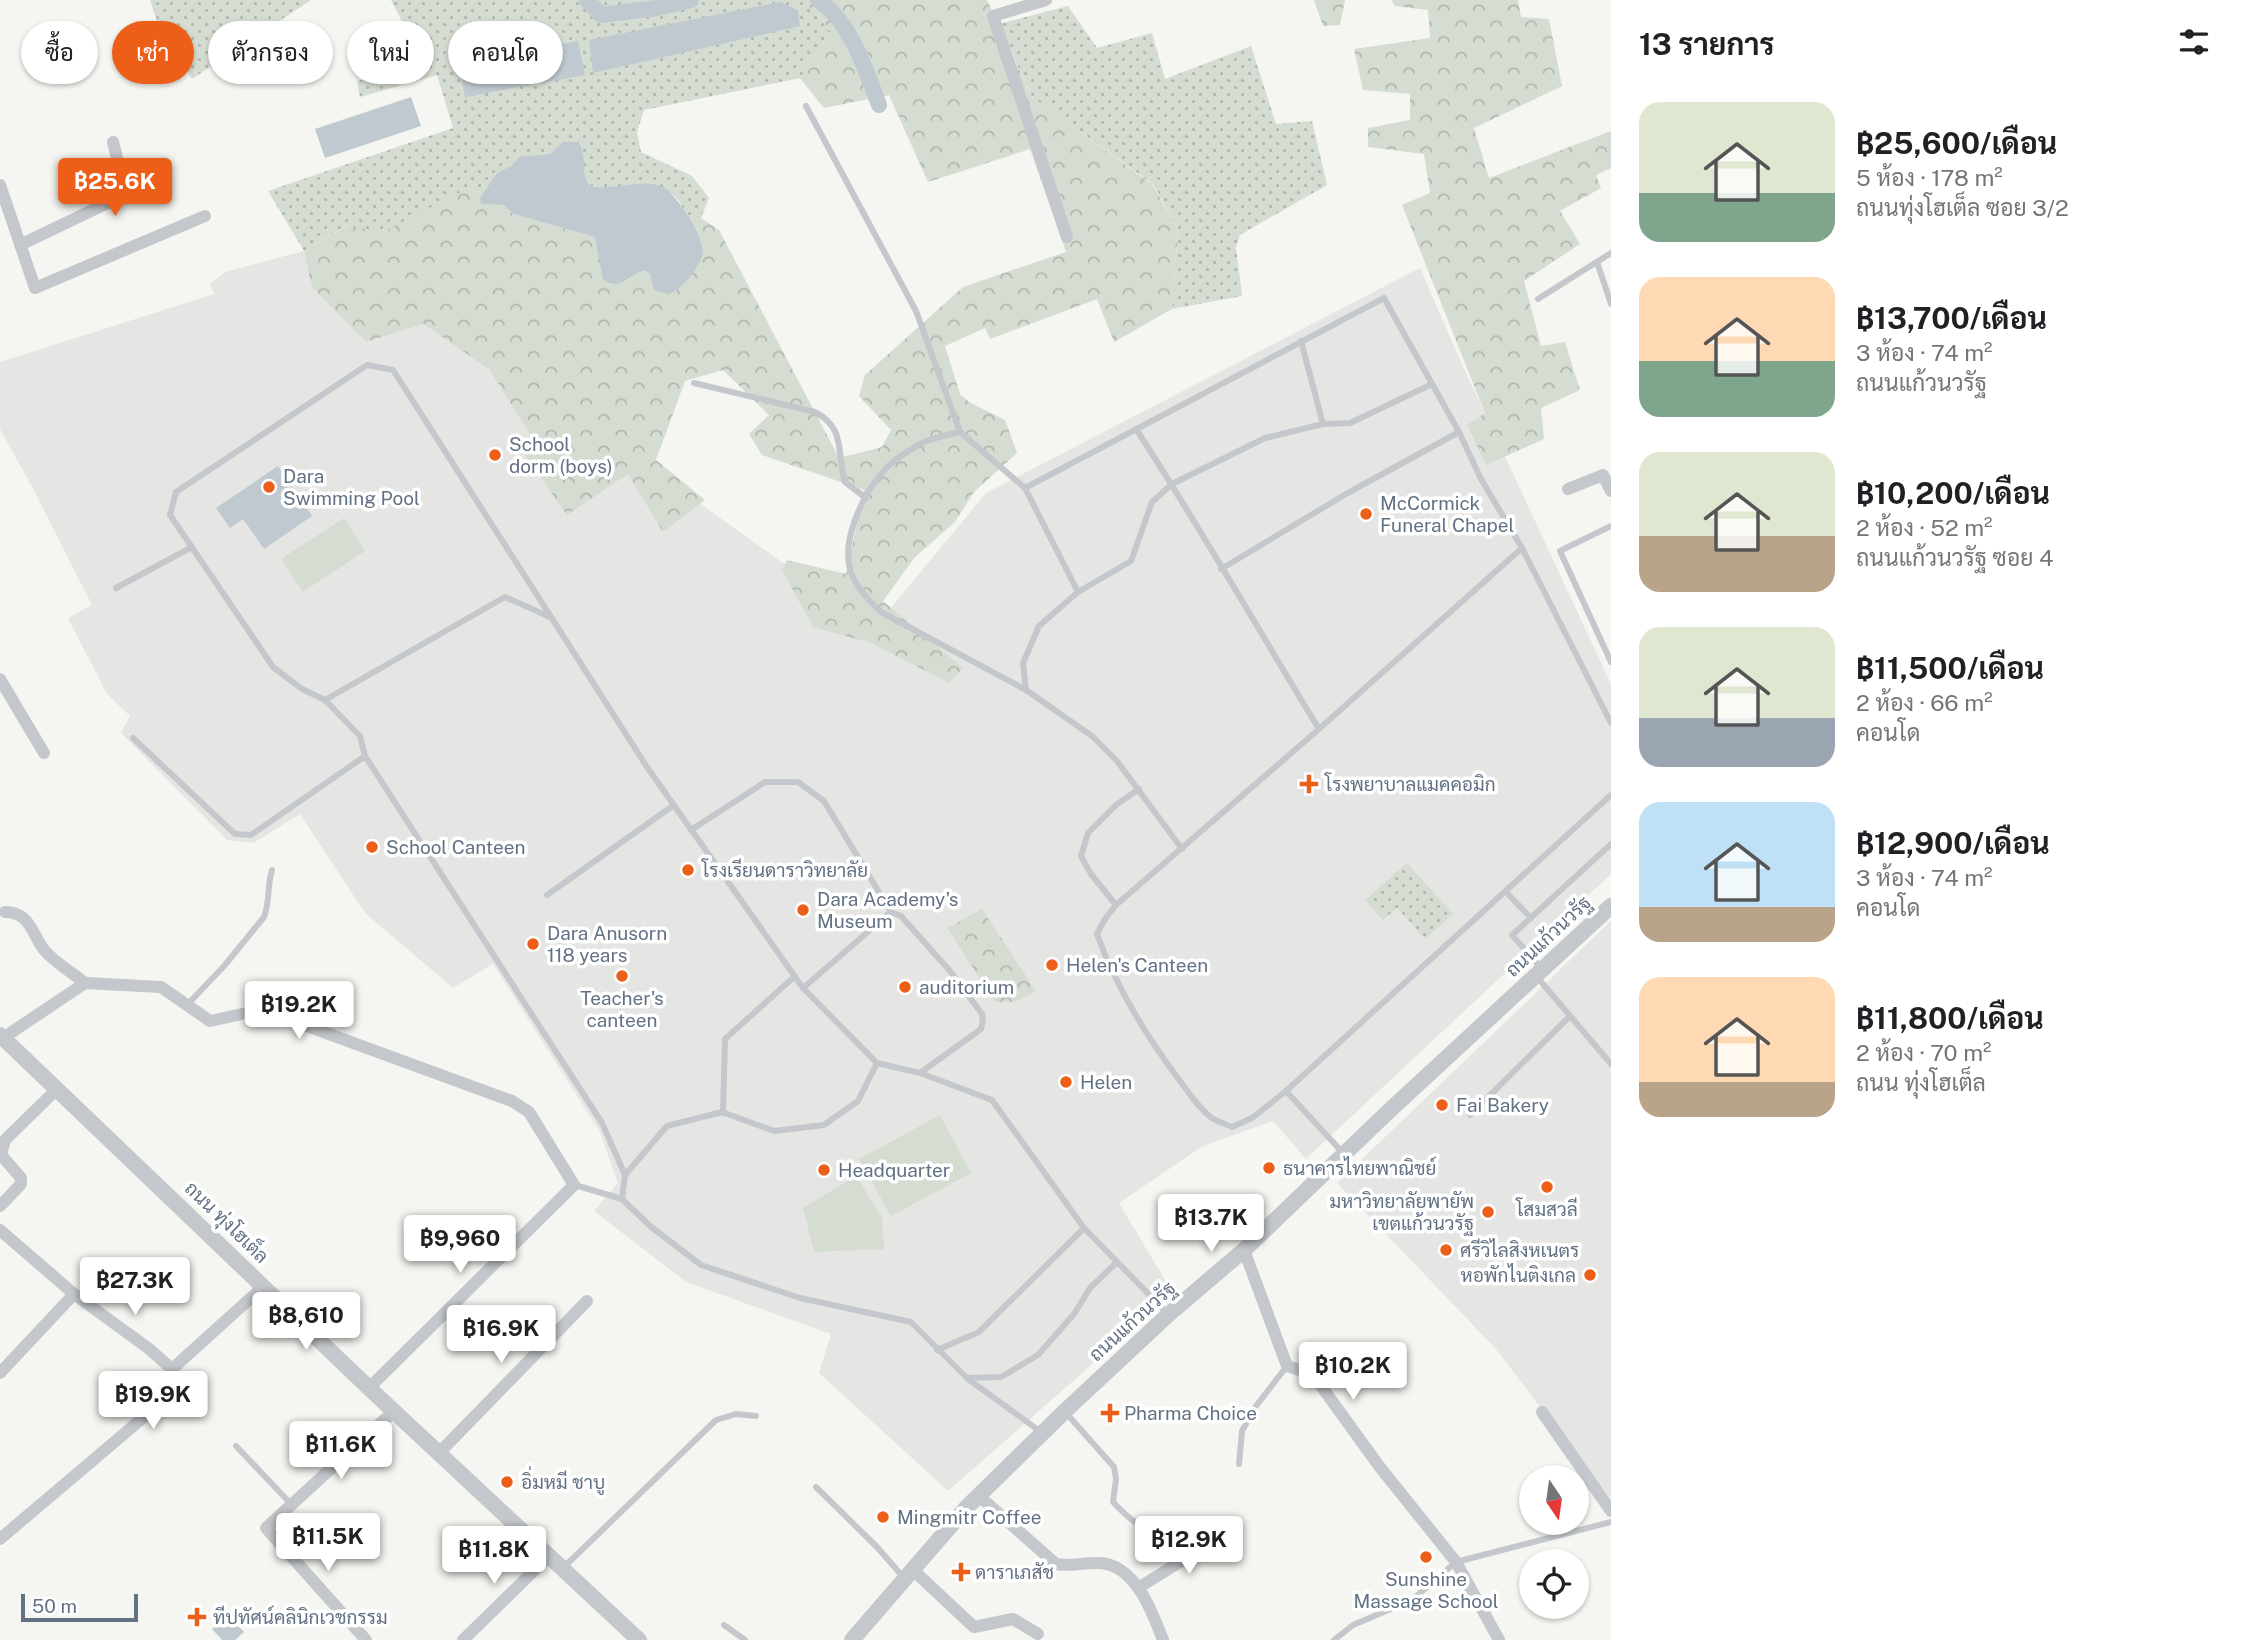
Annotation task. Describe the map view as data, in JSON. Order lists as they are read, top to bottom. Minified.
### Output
{"streets":{"street":["ถนนแก้วนวรัฐ","ถนน ทุ่งโฮเต็ล"]},"places":{"other":["School dorm (boys)","Dara Swimming Pool","McCormick Funeral Chapel","School Canteen","โรงเรียนดาราวิทยาลัย","Dara Academy's Museum","Dara Anusorn 118 years","Helen's Canteen","Teacher's canteen","auditorium","Helen","Fai Bakery","ธนาคารไทยพาณิชย์","Headquarter","โสมสวลี","มหาวิทยาลัยพายัพ เขตแก้วนวรัฐ","ศรีวิไลสิงหเนตร","หอพักไนติงเกล","อิ่มหมี ชาบู","Mingmitr Coffee","Sunshine Massage School"],"health":["โรงพยาบาลแมคคอมิก","Pharma Choice","ดาราเภสัช","ทีปทัศน์คลินิกเวชกรรม"]},"scale_bar":"50 m","north":"bottom","page":{"heading":"13 รายการ","chip":["ซื้อ","เช่า","ตัวกรอง","ใหม่","คอนโด"],"list":[{"name":"฿25,600/เดือน","note":"5 ห้อง · 178 m² · ถนนทุ่งโฮเต็ล ซอย 3/2"},{"name":"฿13,700/เดือน","note":"3 ห้อง · 74 m² · ถนนแก้วนวรัฐ"},{"name":"฿10,200/เดือน","note":"2 ห้อง · 52 m² · ถนนแก้วนวรัฐ ซอย 4"},{"name":"฿11,500/เดือน","note":"2 ห้อง · 66 m² · คอนโด"},{"name":"฿12,900/เดือน","note":"3 ห้อง · 74 m² · คอนโด"},{"name":"฿11,800/เดือน","note":"2 ห้อง · 70 m² · ถนน ทุ่งโฮเต็ล"}],"price":["฿25.6K","฿19.2K","฿13.7K","฿9,960","฿27.3K","฿8,610","฿16.9K","฿10.2K","฿19.9K","฿11.6K","฿11.5K","฿12.9K","฿11.8K"],"scale":"50 m"}}
